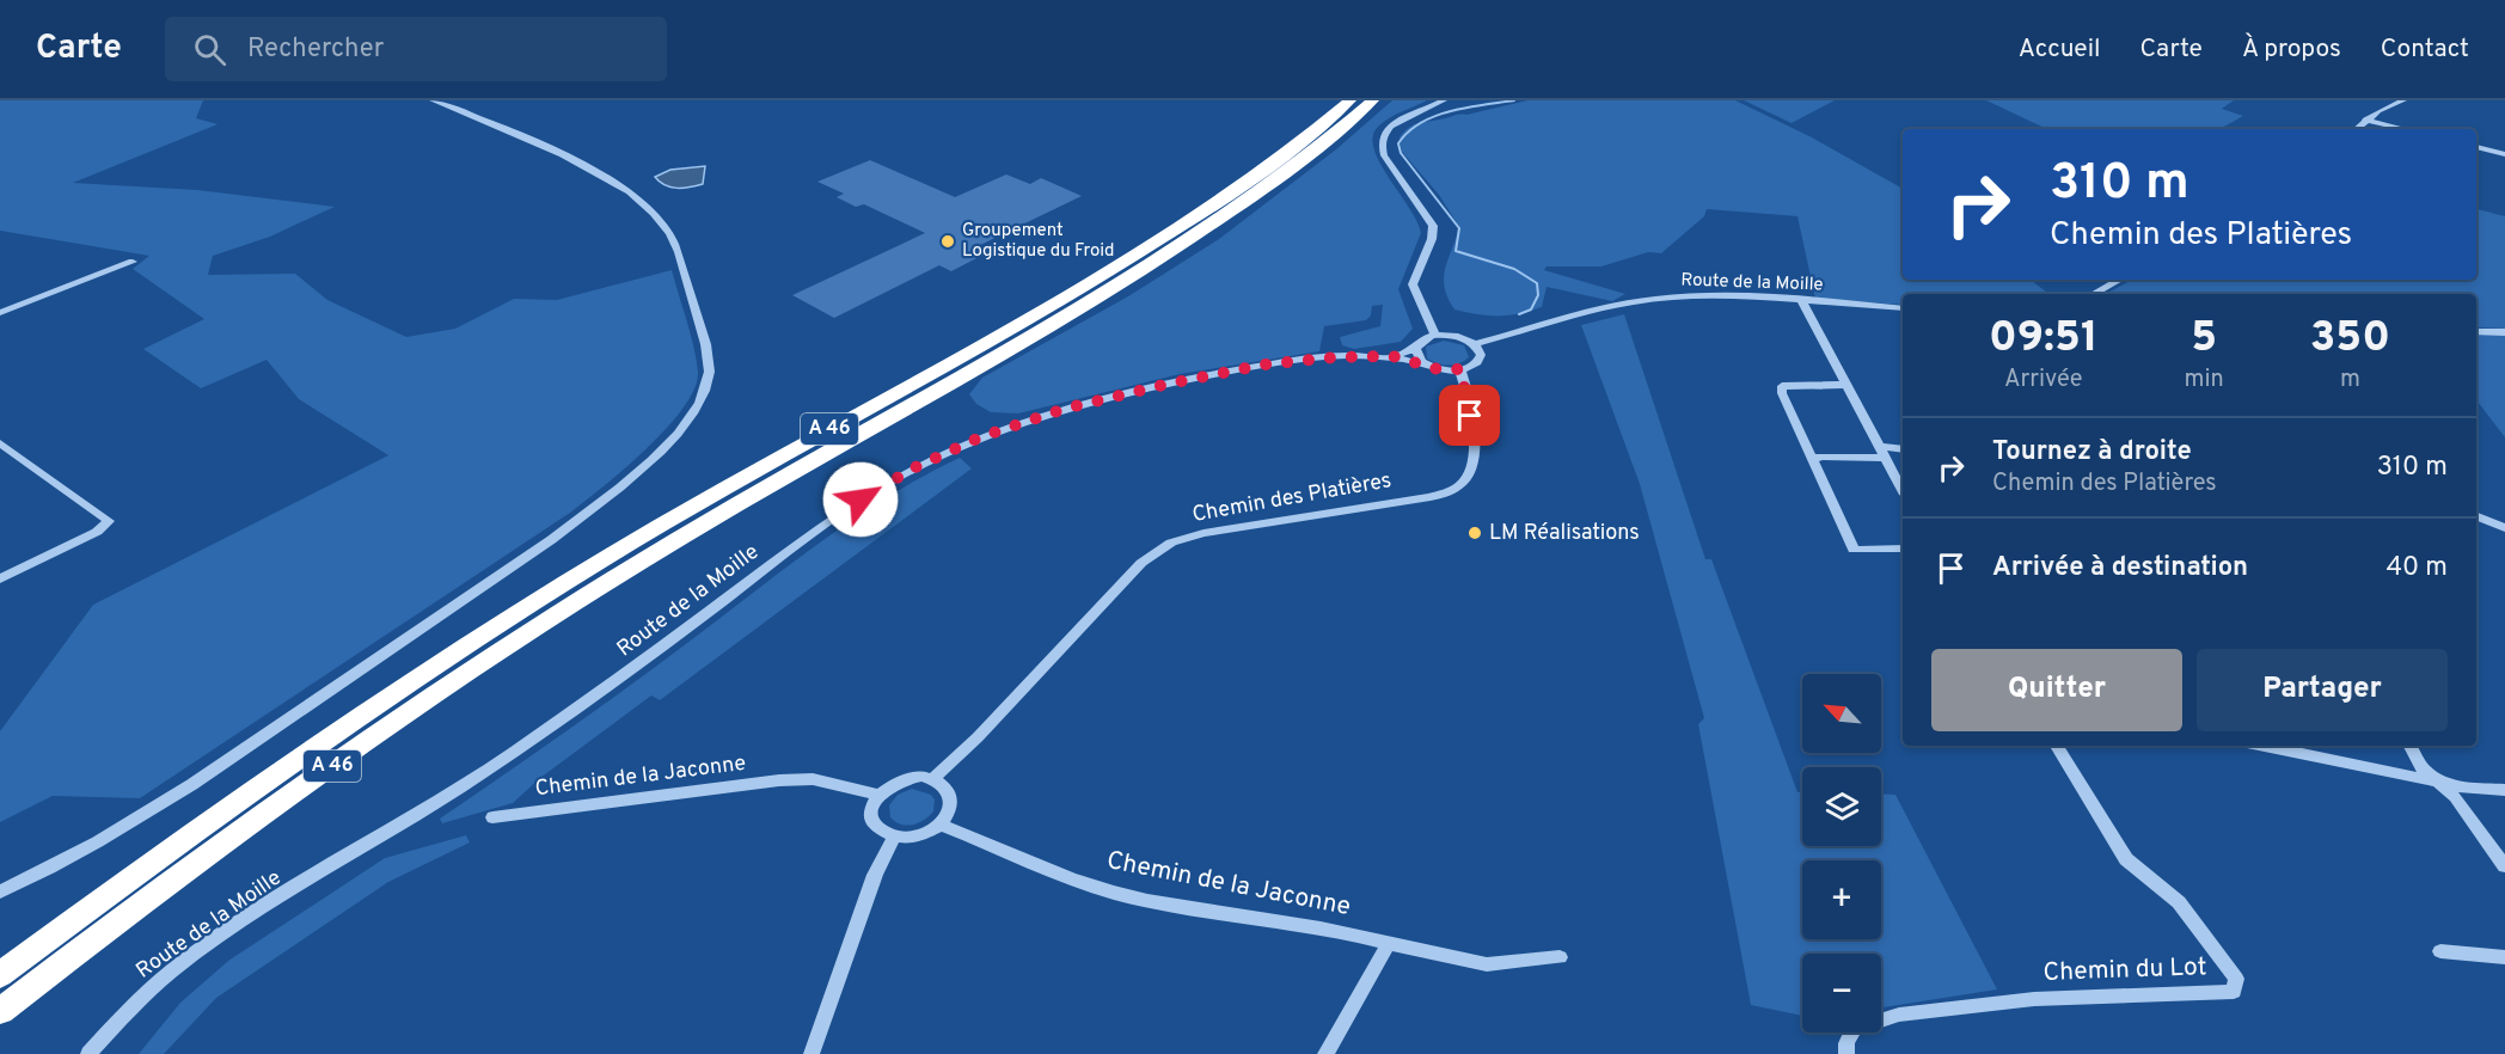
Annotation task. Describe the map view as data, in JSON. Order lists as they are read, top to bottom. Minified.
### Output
{"streets":{"highway":["A 46"],"street":["Route de la Moille","Chemin des Platières","Chemin de la Jaconne","Chemin du Lot"]},"crossings":[["Route de la Moille","Chemin des Platières"],["Chemin des Platières","Chemin de la Jaconne"]],"places":["Groupement Logistique du Froid","LM Réalisations"],"north":"top left","page":{"header":"Carte","search":"Rechercher","nav":["Accueil","Carte","À propos","Contact"],"turn":["310 m","Chemin des Platières"],"eta":["09:51","Arrivée","5","min","350","m"],"list":[{"name":"Tournez à droite","note":"Chemin des Platières","value":"310 m"},{"name":"Arrivée à destination","value":"40 m"}],"buttons":["Quitter","Partager"],"map_buttons":["+","−"]}}
